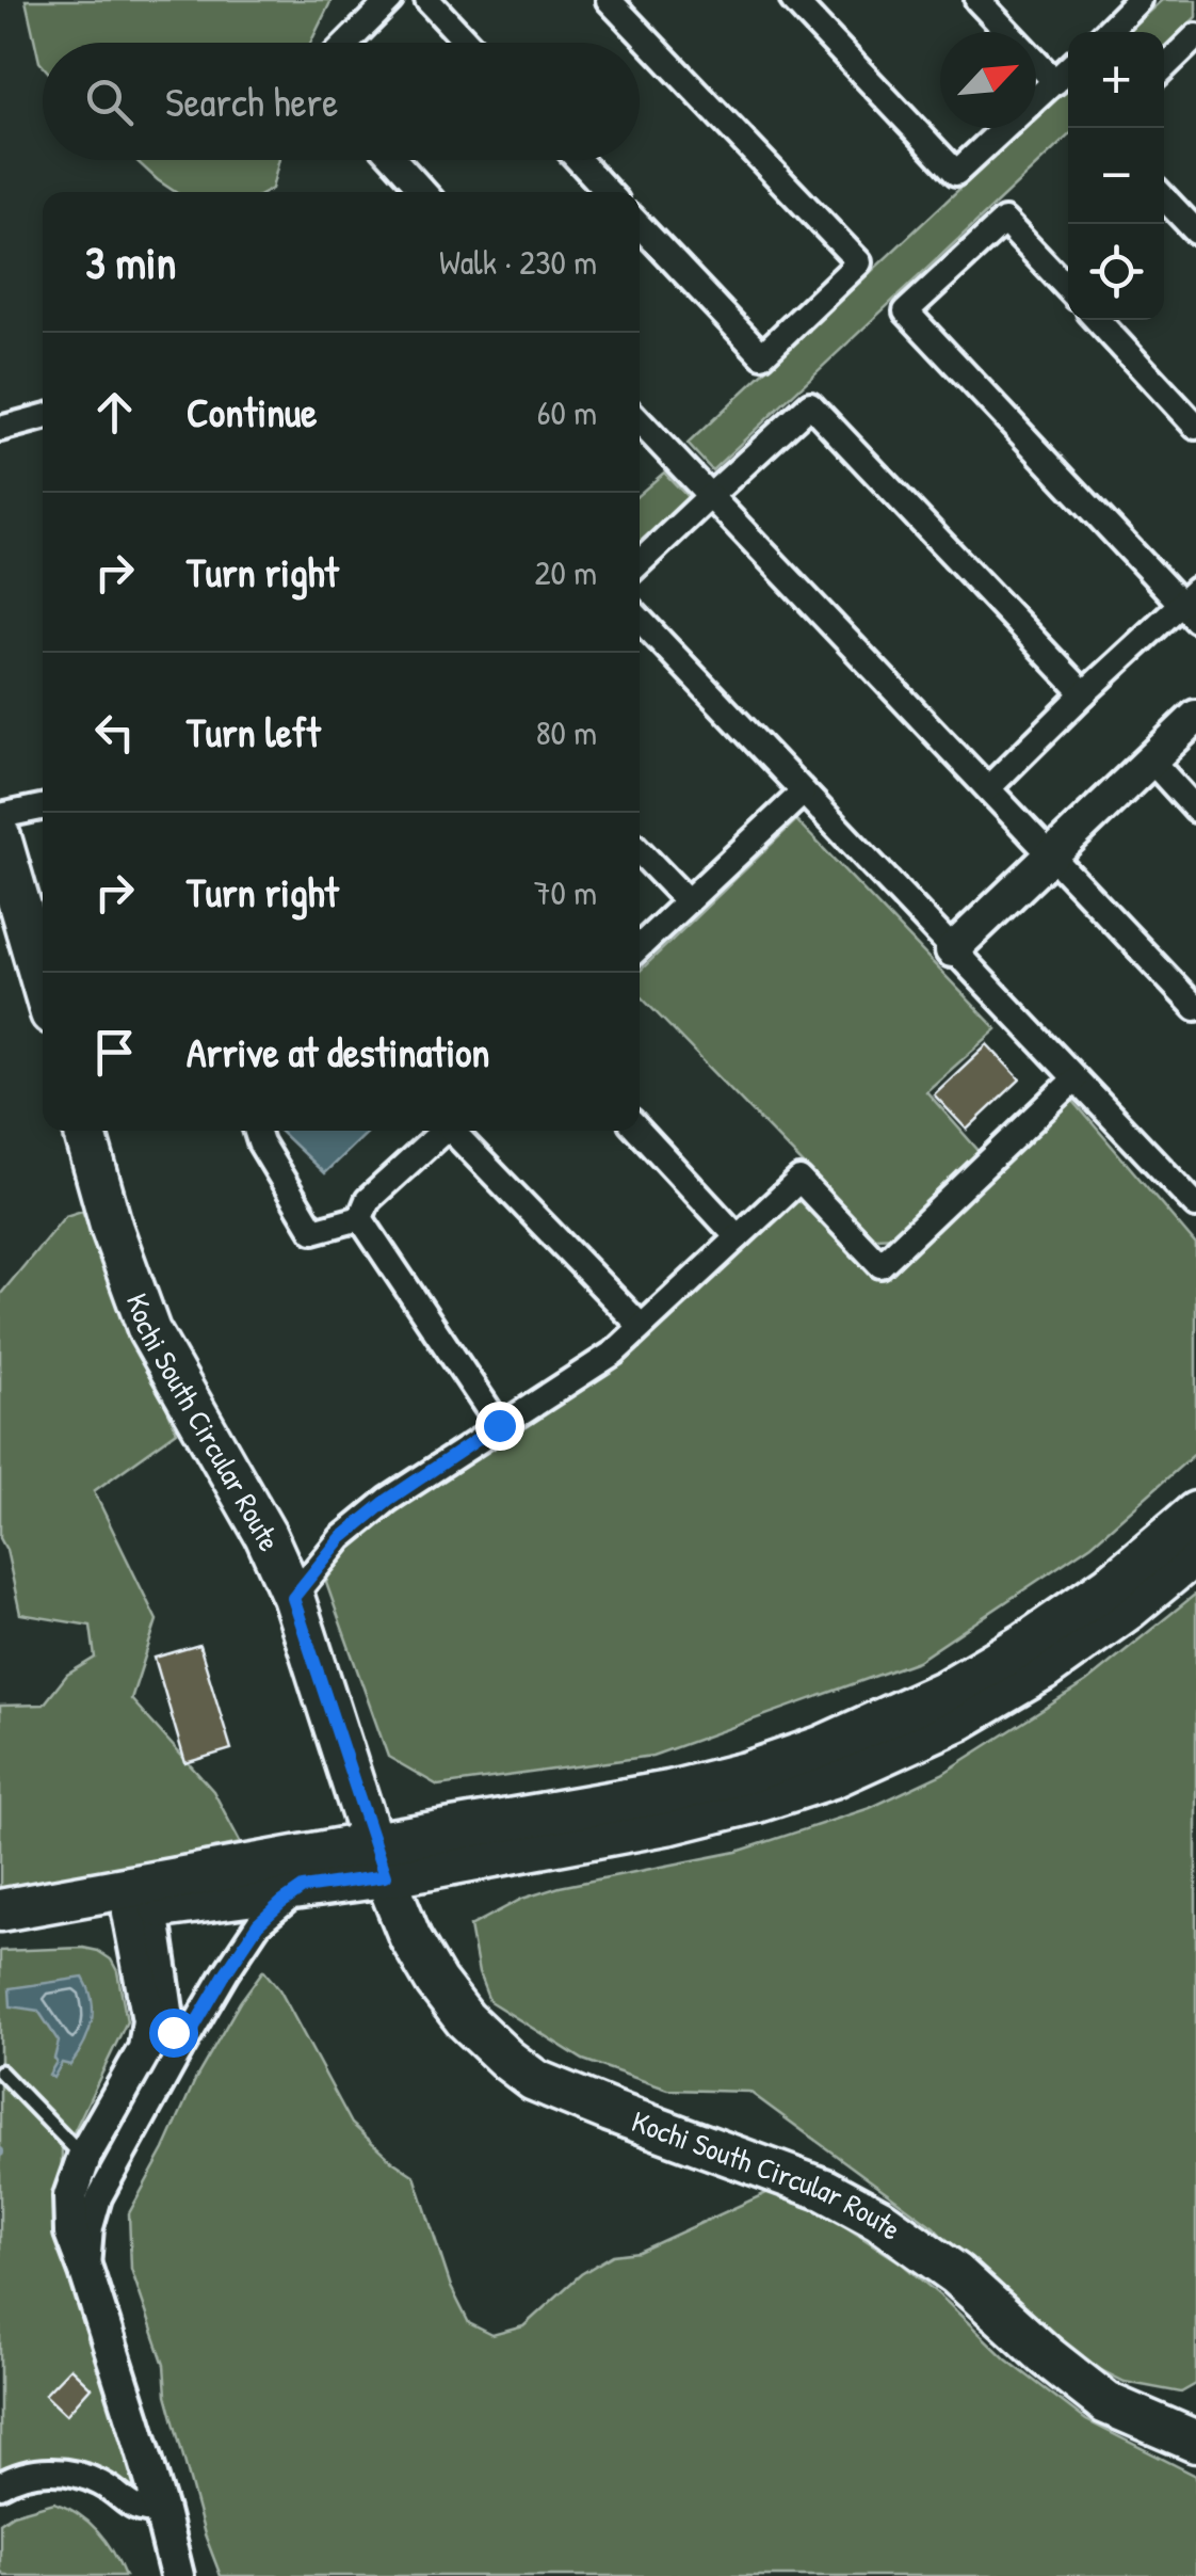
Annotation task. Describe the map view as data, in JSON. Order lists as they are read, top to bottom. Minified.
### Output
{"streets":{"main road":["Kochi South Circular Route"]},"north":"top right","page":{"map_buttons":["+","−"],"search":"Search here","heading":["3 min","Walk · 230 m"],"list":[["Continue","60 m"],["Turn right","20 m"],["Turn left","80 m"],["Turn right","70 m"],"Arrive at destination"]}}
